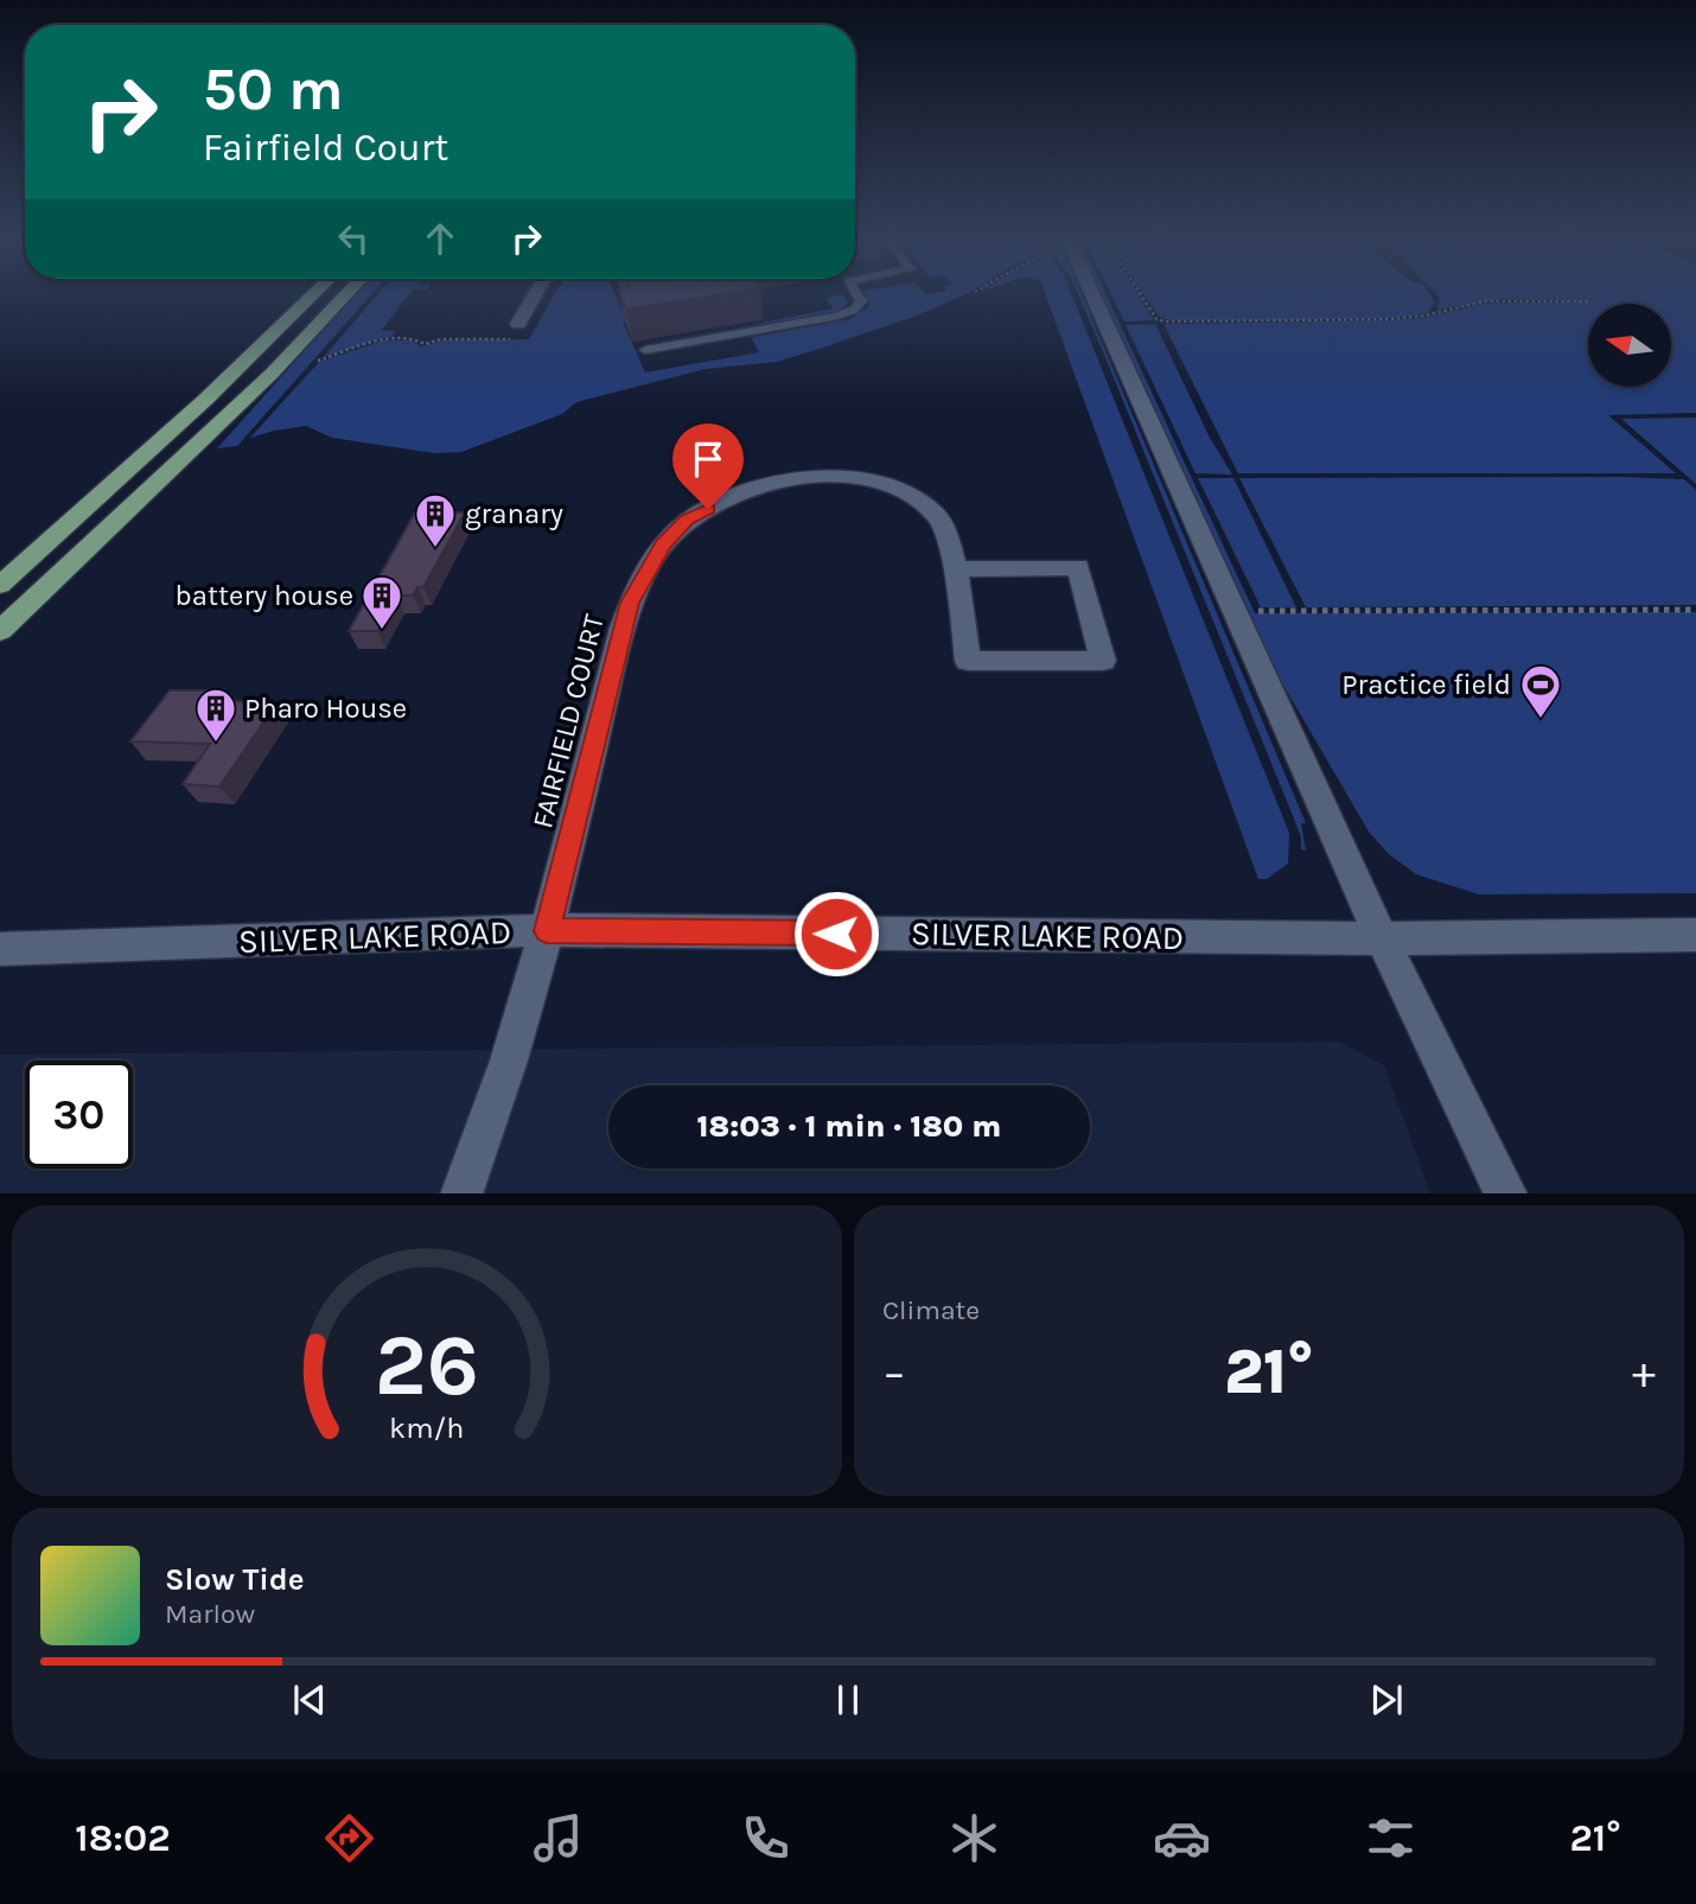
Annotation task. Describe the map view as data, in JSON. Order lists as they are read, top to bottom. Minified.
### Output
{"streets":{"street":["FAIRFIELD COURT","SILVER LAKE ROAD"]},"crossings":[["FAIRFIELD COURT","SILVER LAKE ROAD"]],"places":{"building":["granary","battery house","Pharo House"],"sports":["Practice field"]},"north":"left","page":{"turn":["50 m","Fairfield Court"],"limit":"30","trip":"18:03 · 1 min · 180 m","tile":"Climate","heat":["−","21°","+"],"song":["Slow Tide","Marlow"],"tabs":["18:02","21°"],"gauge":["26","km/h"]}}
